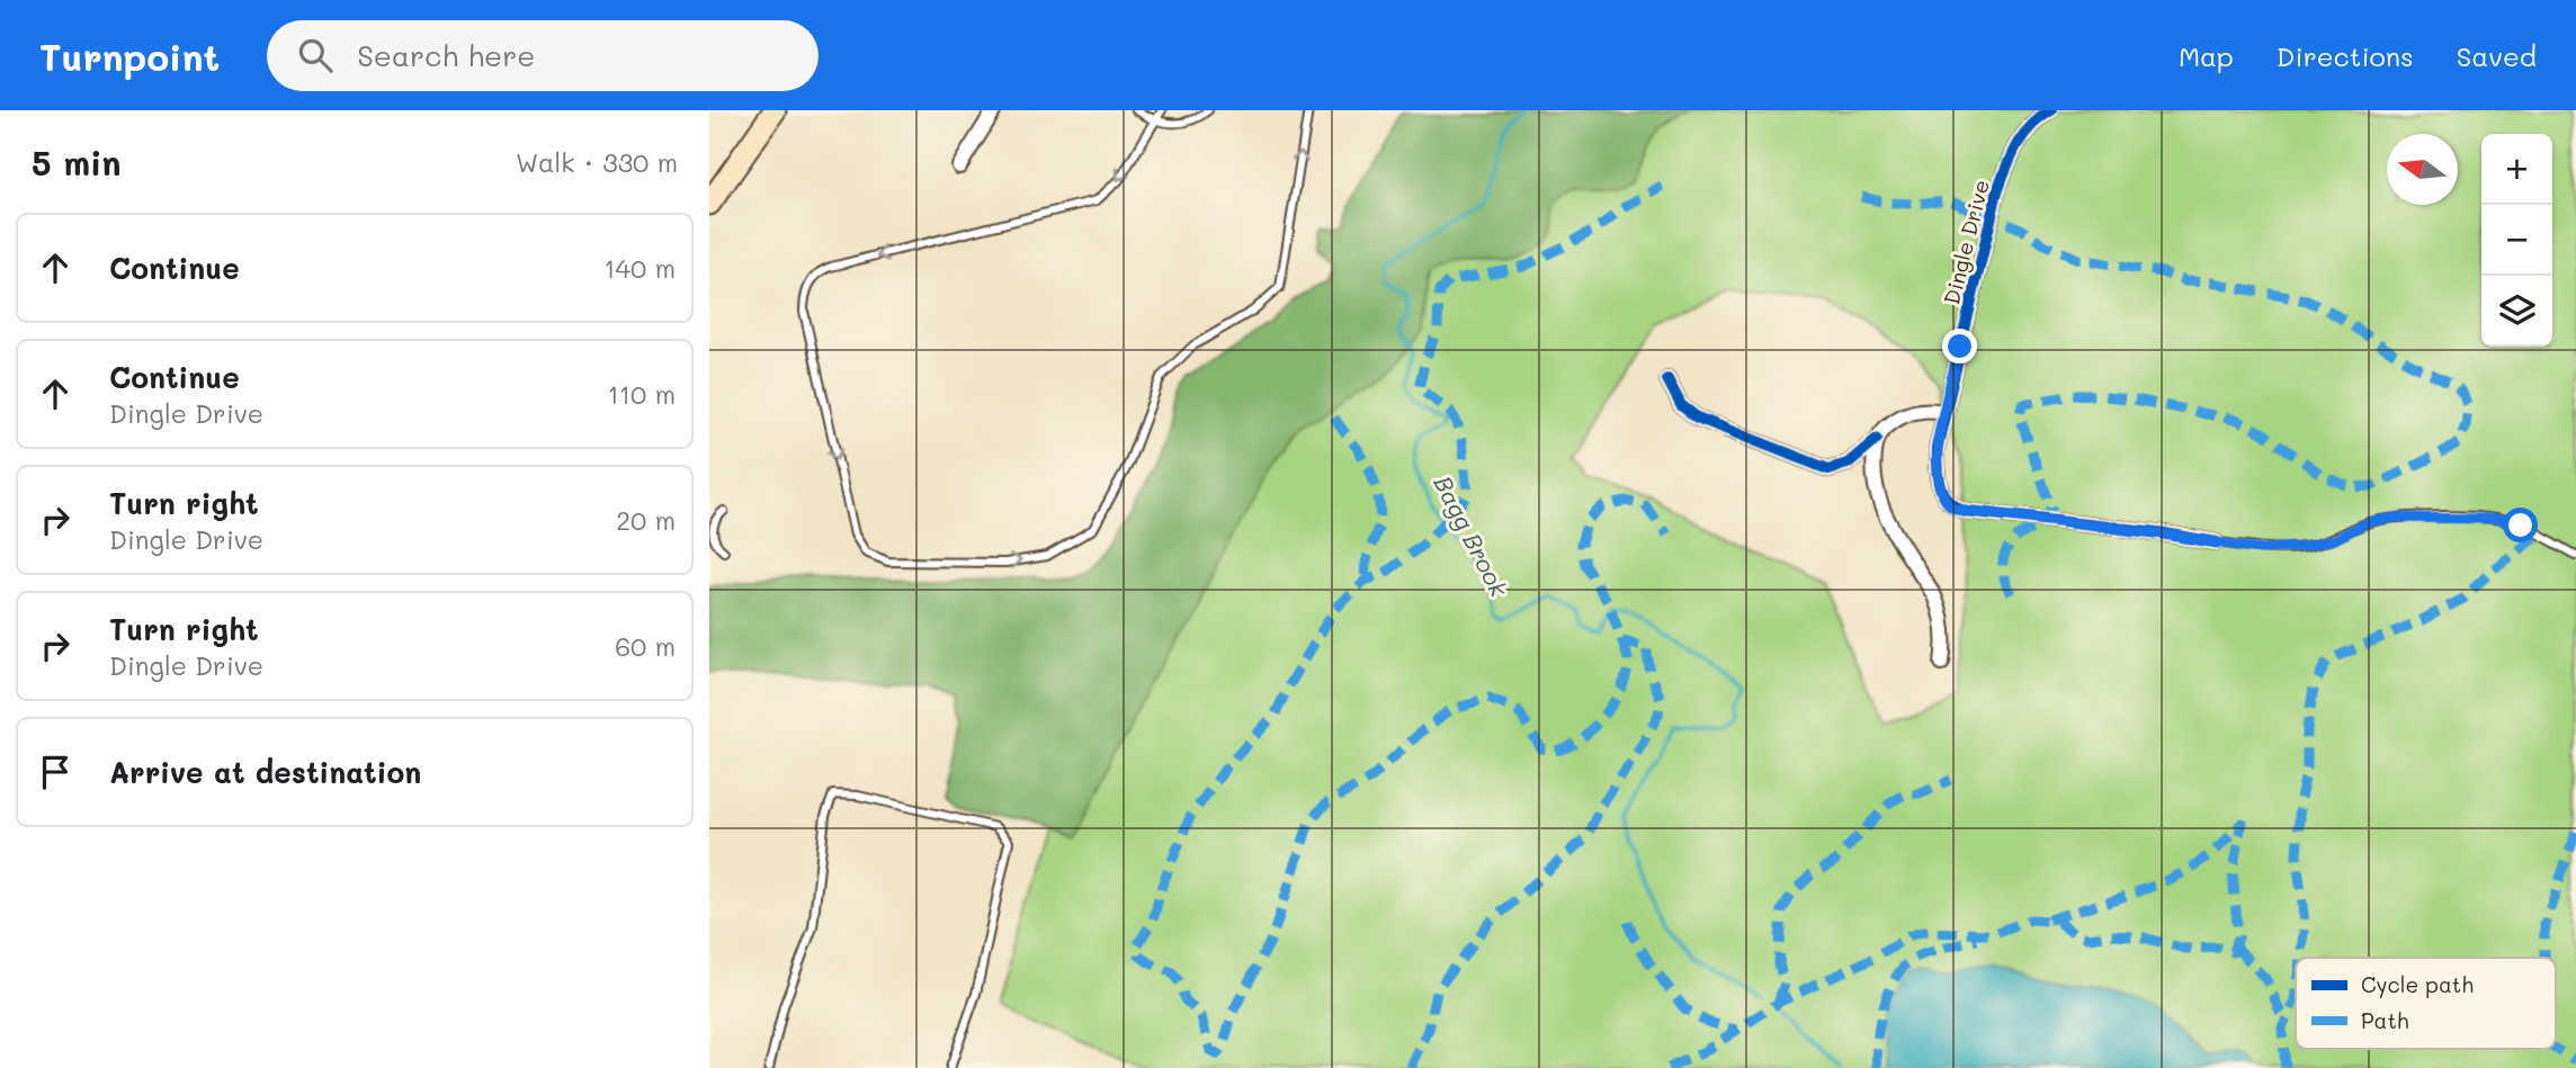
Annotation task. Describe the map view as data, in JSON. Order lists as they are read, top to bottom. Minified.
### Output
{"streets":{"street":["Dingle Drive"]},"water":["Bagg Brook"],"legend":["Cycle path","Path"],"north":"left","page":{"header":"Turnpoint","search":"Search here","nav":["Map","Directions","Saved"],"heading":["5 min","Walk · 330 m"],"map_buttons":["+","−"],"list":[["Continue","140 m"],["Continue","Dingle Drive","110 m"],["Turn right","Dingle Drive","20 m"],["Turn right","Dingle Drive","60 m"],"Arrive at destination"]}}
